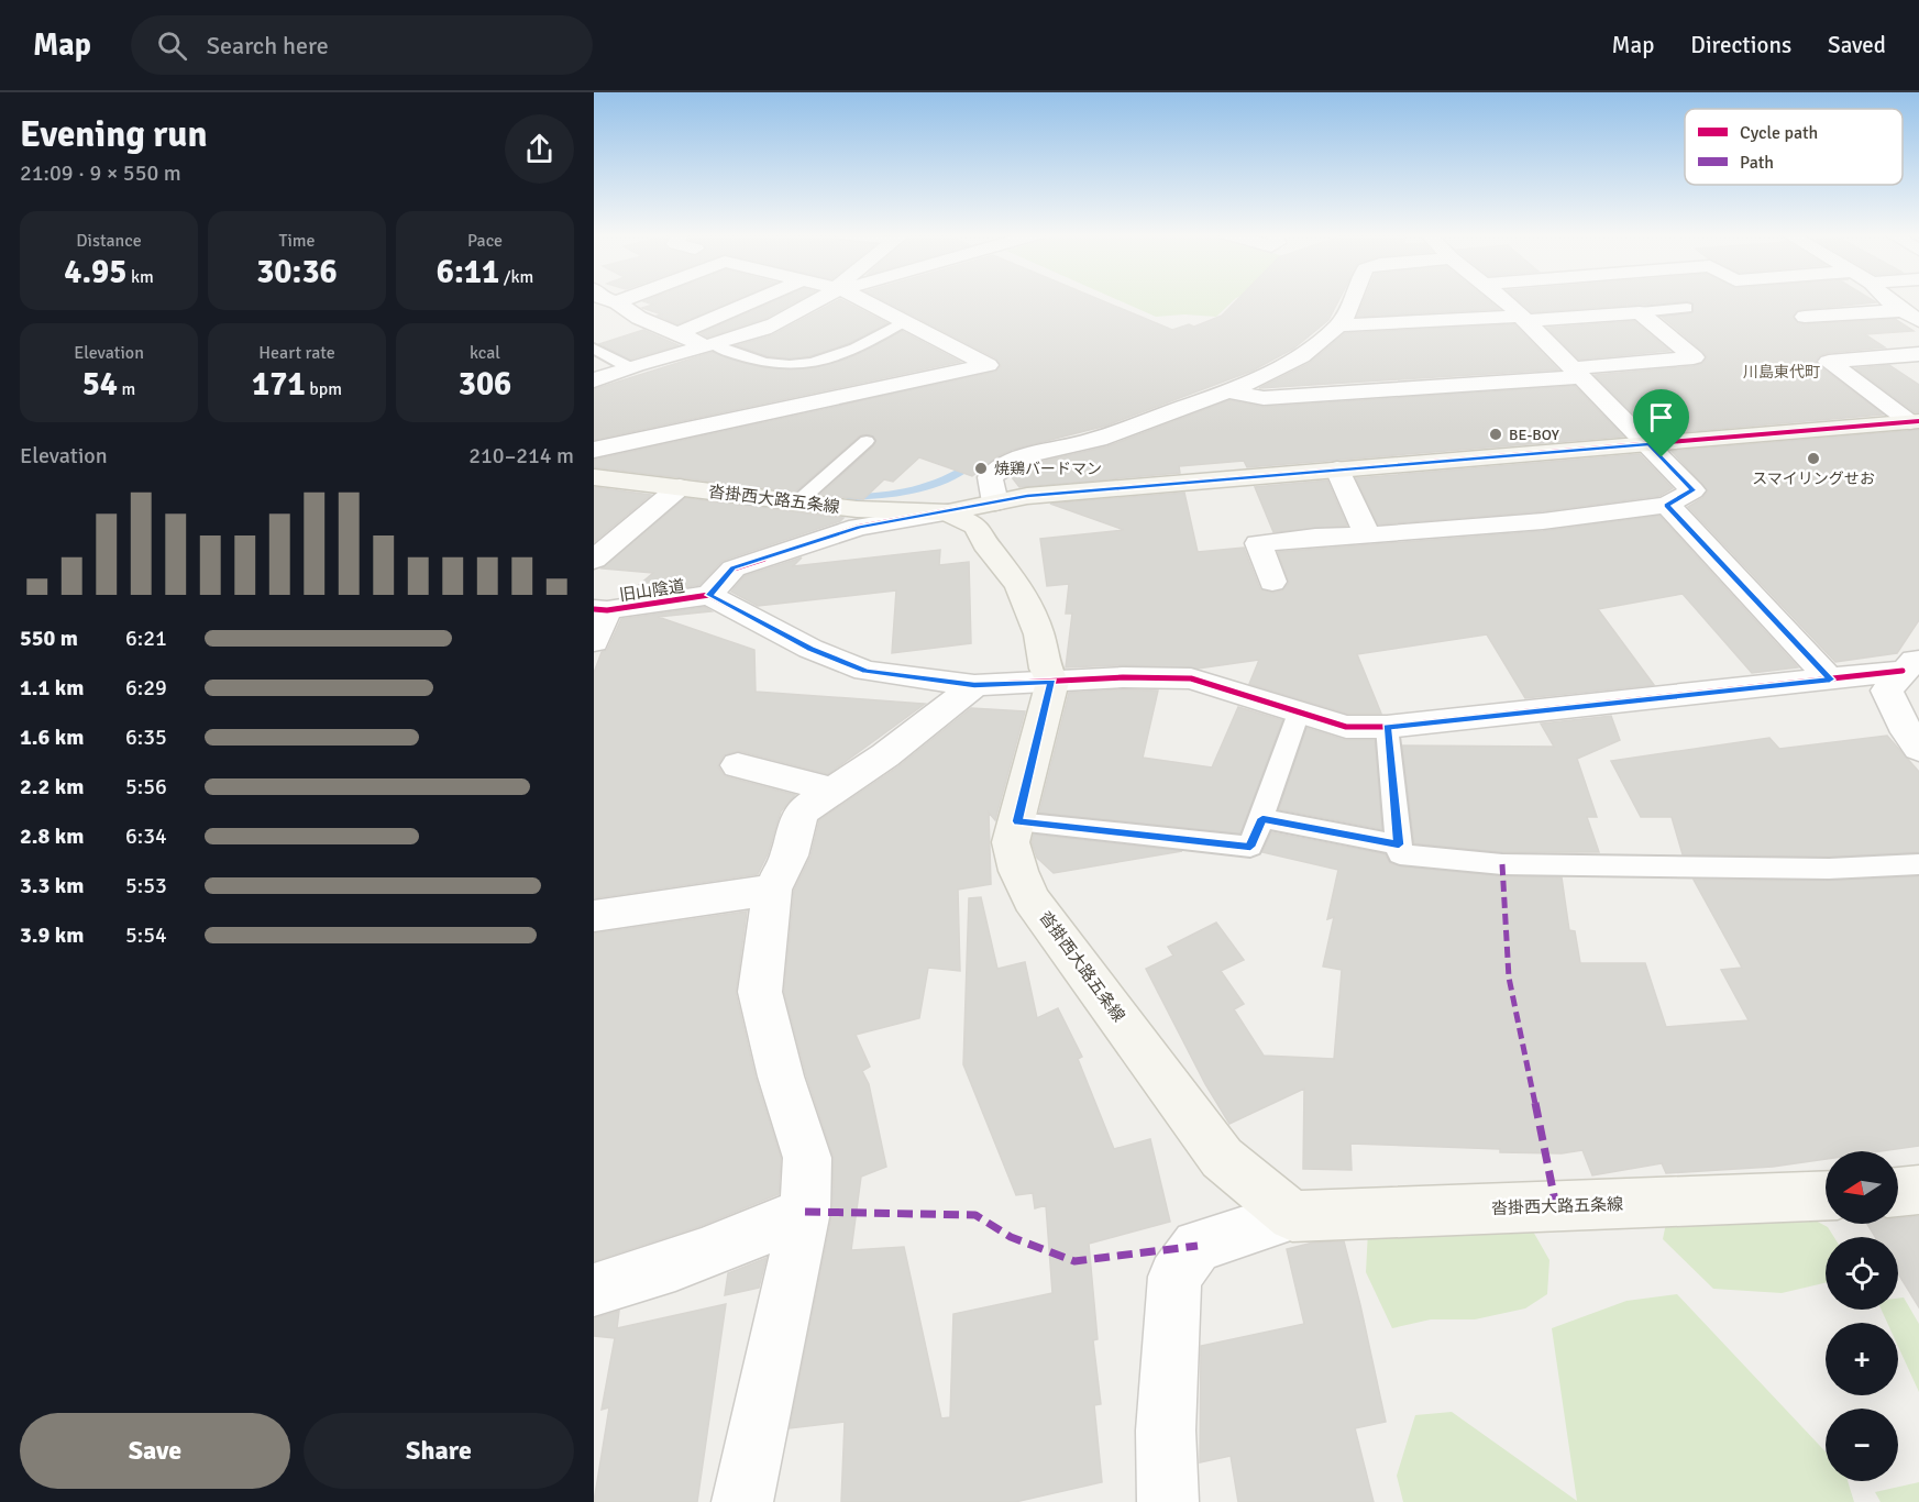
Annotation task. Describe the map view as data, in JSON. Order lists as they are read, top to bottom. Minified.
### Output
{"streets":{"main road":["沓掛西大路五条線"],"street":["旧山陰道"]},"crossings":[["沓掛西大路五条線","旧山陰道"]],"districts":["川島東代町"],"places":["BE-BOY","スマイリングせお","焼鶏バードマン"],"legend":["Cycle path","Path"],"north":"left","page":{"header":"Map","search":"Search here","nav":["Map","Directions","Saved"],"heading":["Evening run","21:09 · 9 × 550 m"],"stats":[["Distance","4.95 km"],["Time","30:36"],["Pace","6:11 /km"],["Elevation","54 m"],["Heart rate","171 bpm"],["kcal","306"]],"chart":["Elevation","210–214 m"],"list":[{"name":"550 m","note":"6:21"},{"name":"1.1 km","note":"6:29"},{"name":"1.6 km","note":"6:35"},{"name":"2.2 km","note":"5:56"},{"name":"2.8 km","note":"6:34"},{"name":"3.3 km","note":"5:53"},{"name":"3.9 km","note":"5:54"}],"map_buttons":["+","−"],"buttons":["Save","Share"]}}
